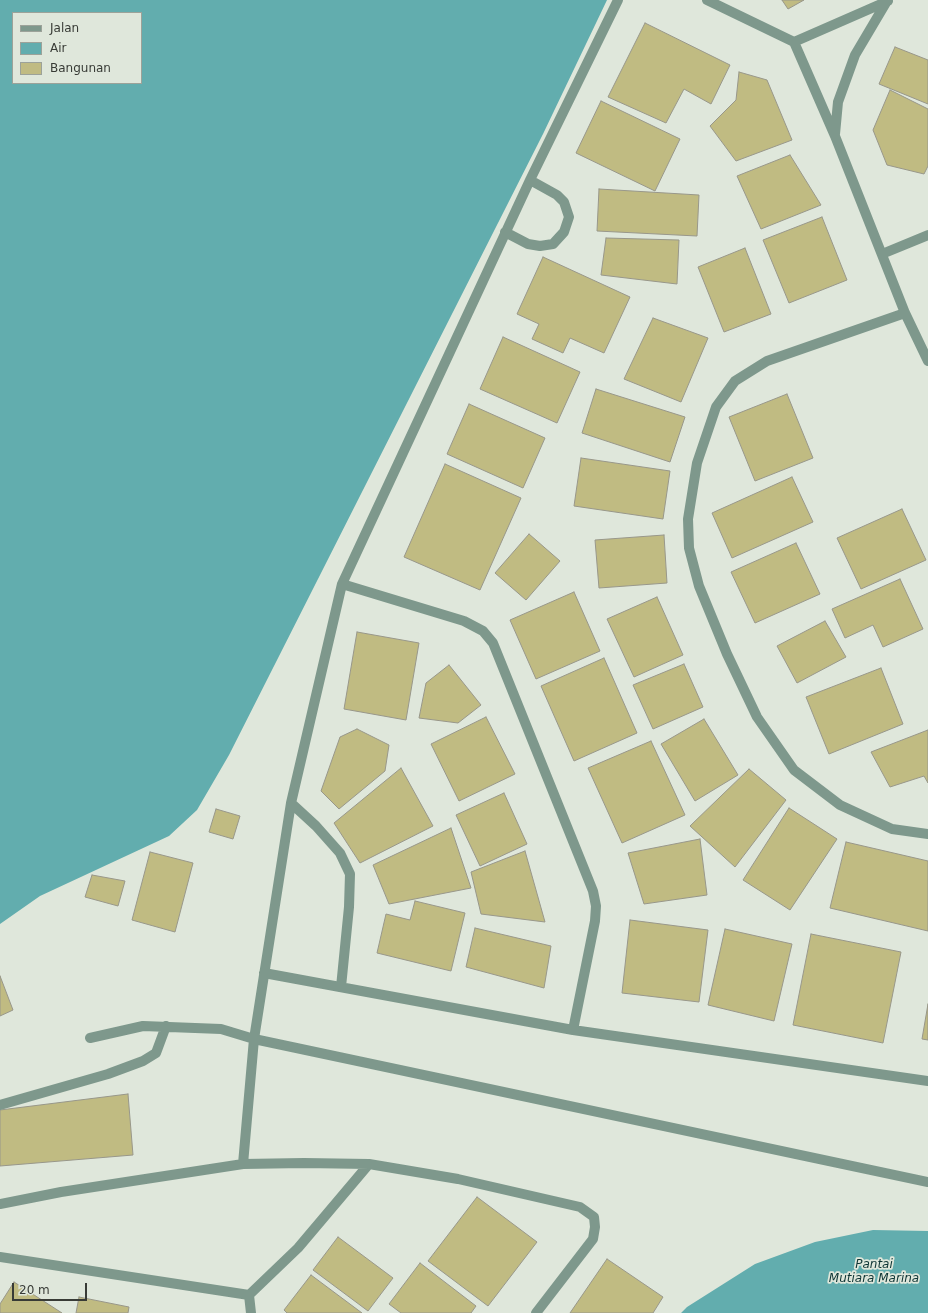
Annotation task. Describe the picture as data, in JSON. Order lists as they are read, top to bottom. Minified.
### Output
{"water":["Pantai Mutiara Marina"],"legend":["Jalan","Air","Bangunan"],"scale_bar":"20 m"}
